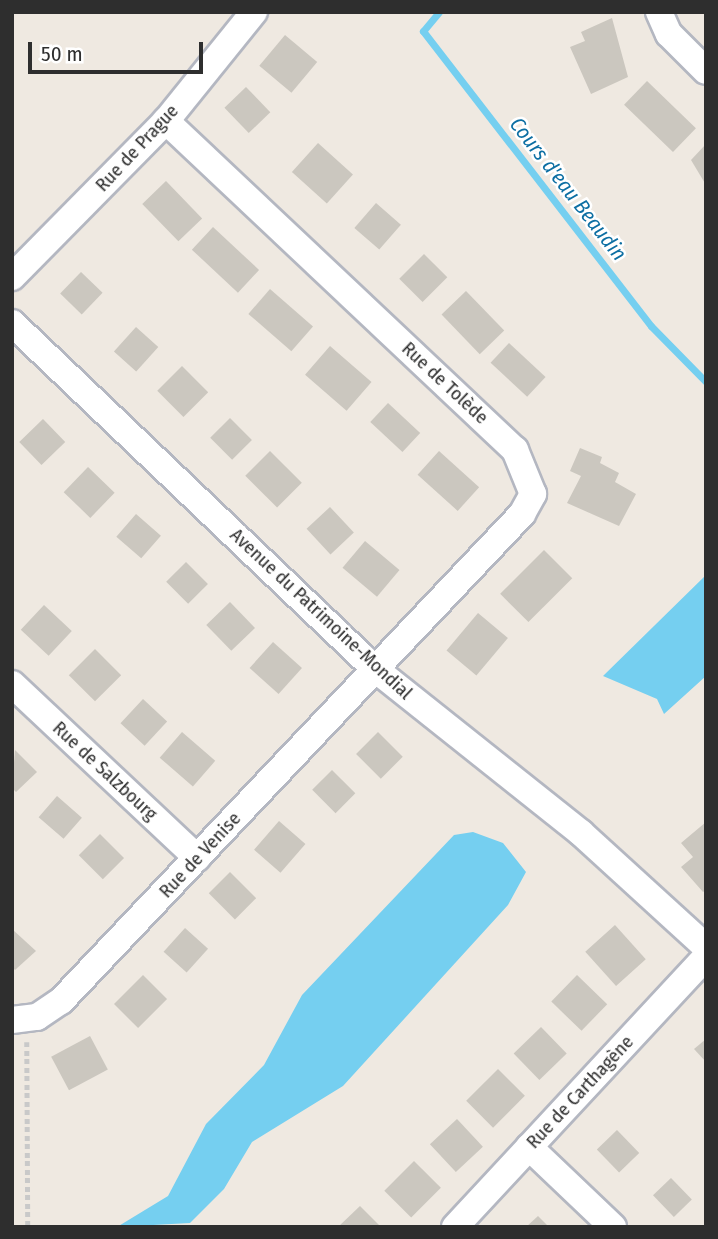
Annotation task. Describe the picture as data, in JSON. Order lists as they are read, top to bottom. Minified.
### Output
{"streets":{"street":["Rue de Prague","Rue de Tolède","Avenue du Patrimoine-Mondial","Rue de Salzbourg","Rue de Venise","Rue de Carthagène"]},"crossings":[["Rue de Prague","Rue de Tolède"],["Rue de Tolède","Avenue du Patrimoine-Mondial"],["Rue de Tolède","Rue de Venise"],["Avenue du Patrimoine-Mondial","Rue de Venise"],["Rue de Salzbourg","Rue de Venise"]],"water":["Cours d'eau Beaudin"],"scale_bar":"50 m"}
